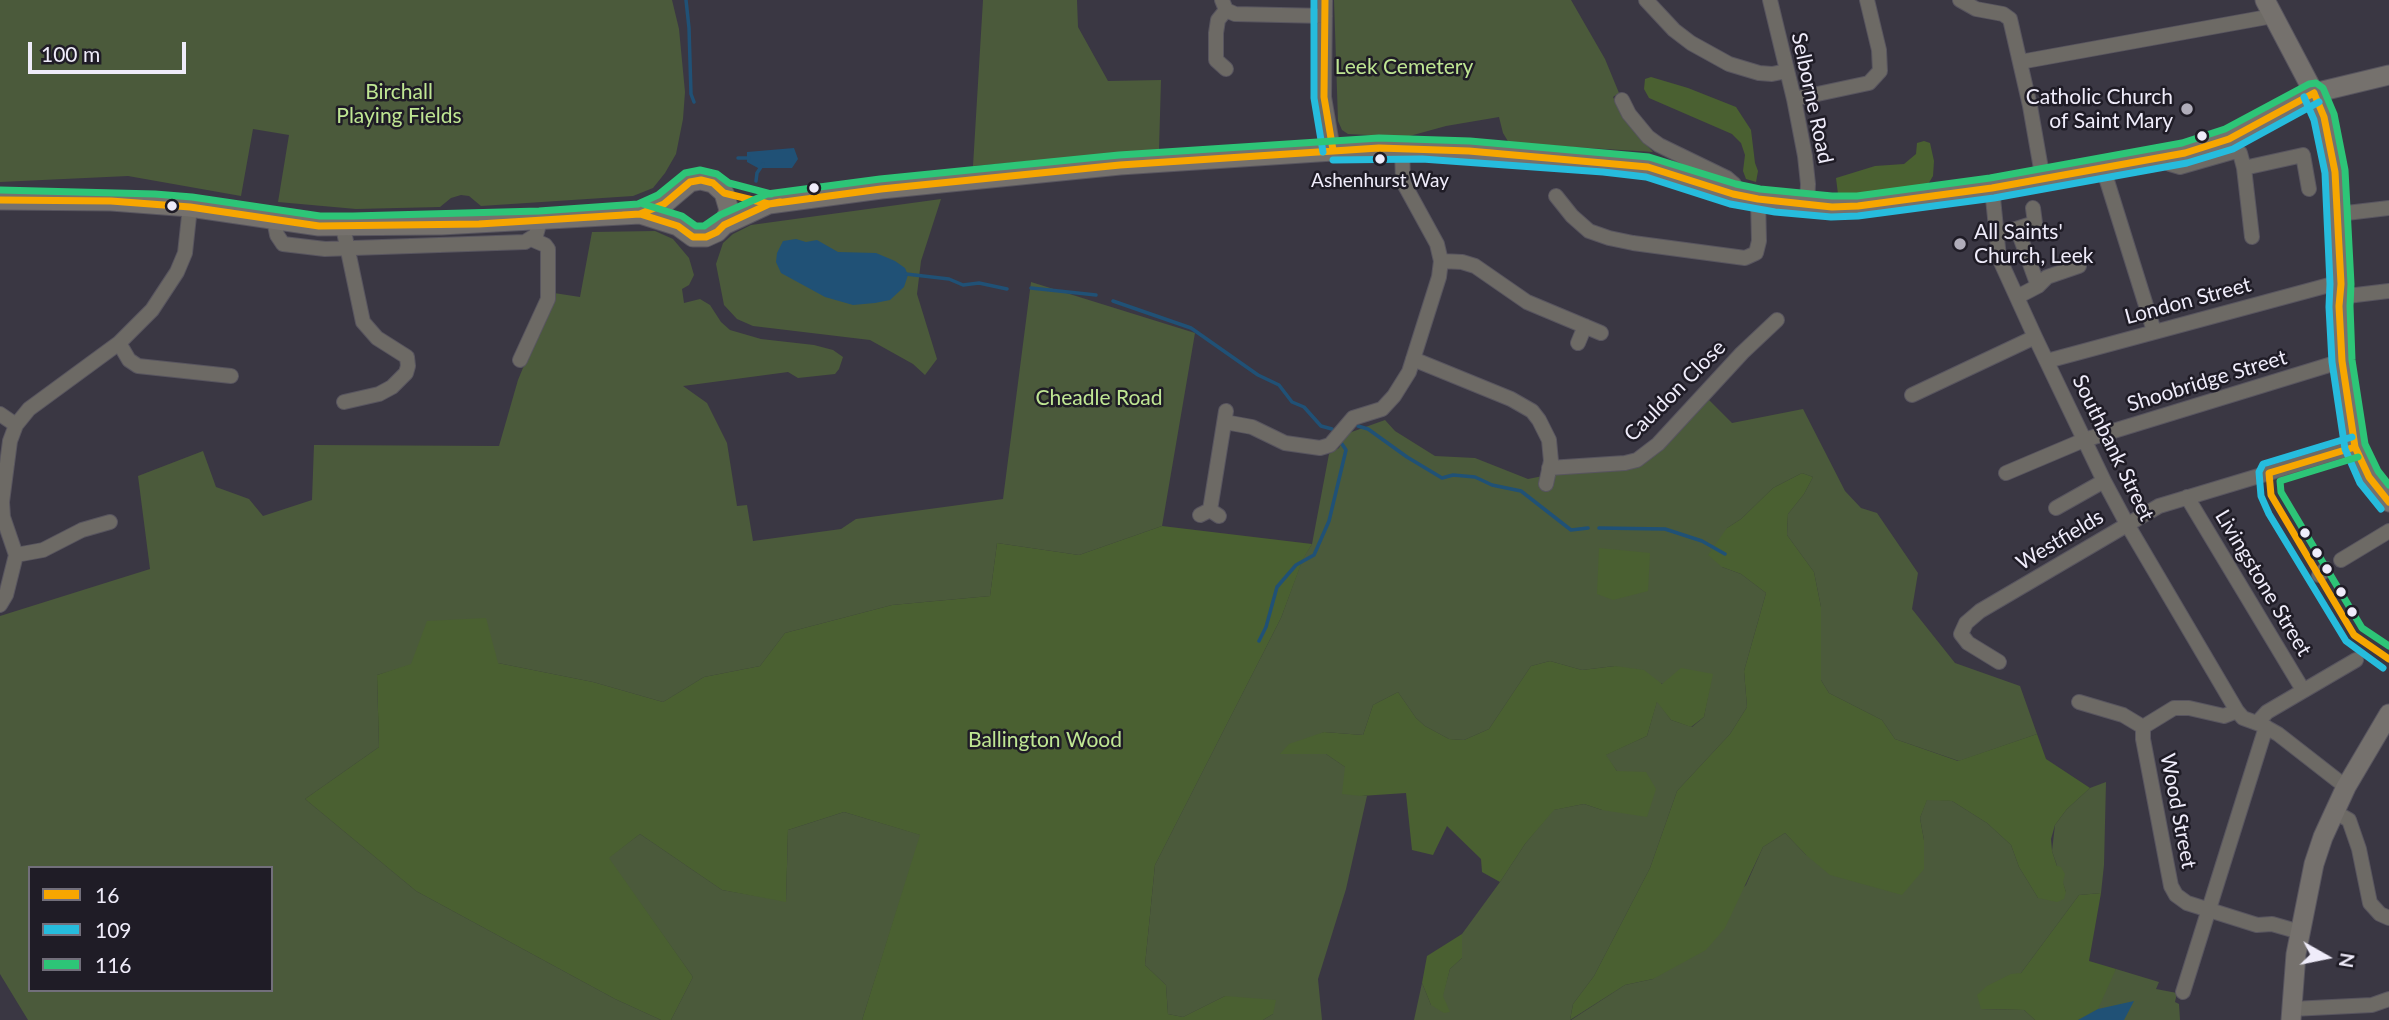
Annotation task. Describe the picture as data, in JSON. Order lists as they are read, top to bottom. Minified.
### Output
{"streets":{"street":["Selborne Road","London Street","Shoobridge Street","Cauldon Close","Southbank Street","Westfields","Livingstone Street","Wood Street"]},"crossings":[["London Street","Southbank Street"],["Shoobridge Street","Southbank Street"],["Southbank Street","Westfields"],["Westfields","Livingstone Street"]],"parks":["Leek Cemetery","Birchall Playing Fields","Cheadle Road","Ballington Wood"],"places":["Catholic Church of Saint Mary","Ashenhurst Way","All Saints' Church, Leek"],"lines":["transit line 16","transit line 109","transit line 116"],"legend":["16","109","116"],"scale_bar":"100 m","north":"right"}
